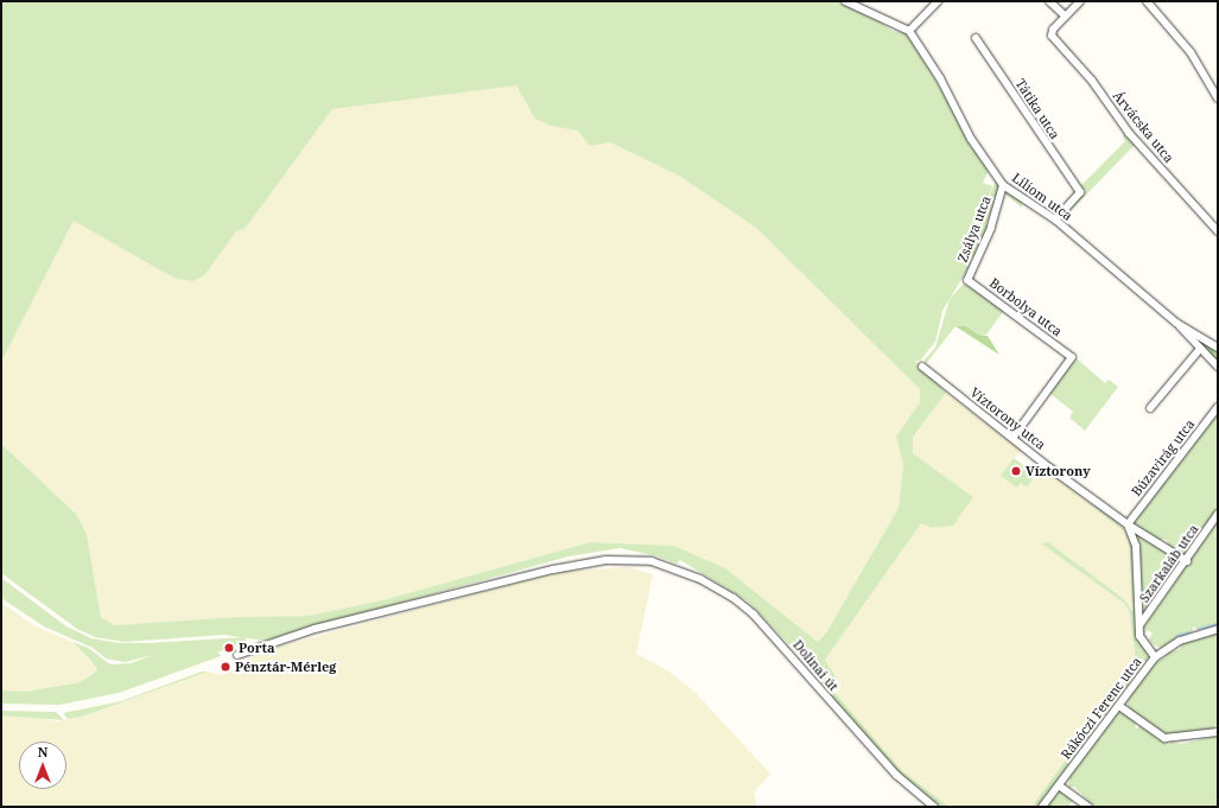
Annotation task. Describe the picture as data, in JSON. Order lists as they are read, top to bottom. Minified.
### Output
{"streets":{"street":["Tátika utca","Árvácska utca","Liliom utca","Zsálya utca","Borbolya utca","Víztorony utca","Búzavirág utca","Szarkaláb utca","Dolinai út","Rákóczi Ferenc utca"]},"crossings":[["Tátika utca","Liliom utca"],["Liliom utca","Zsálya utca"],["Zsálya utca","Borbolya utca"],["Borbolya utca","Víztorony utca"],["Víztorony utca","Búzavirág utca"],["Víztorony utca","Szarkaláb utca"]],"places":["Víztorony","Porta","Pénztár-Mérleg"],"north":"top"}
